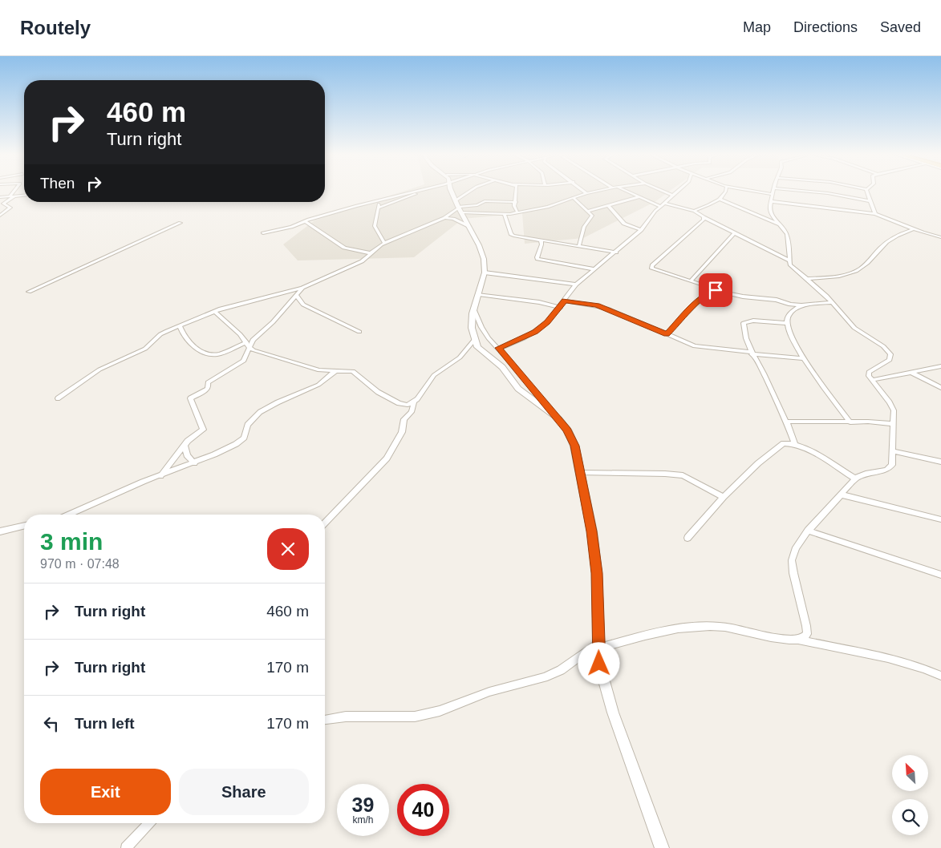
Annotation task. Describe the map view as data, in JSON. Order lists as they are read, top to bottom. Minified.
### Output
{"north":"top left","page":{"header":"Routely","nav":["Map","Directions","Saved"],"turn":["460 m","Turn right"],"then":"Then","heading":["3 min","970 m · 07:48"],"list":[{"name":"Turn right","value":"460 m"},{"name":"Turn right","value":"170 m"},{"name":"Turn left","value":"170 m"}],"buttons":["Exit","Share"],"speed":"39 km/h","limit":"40"}}
